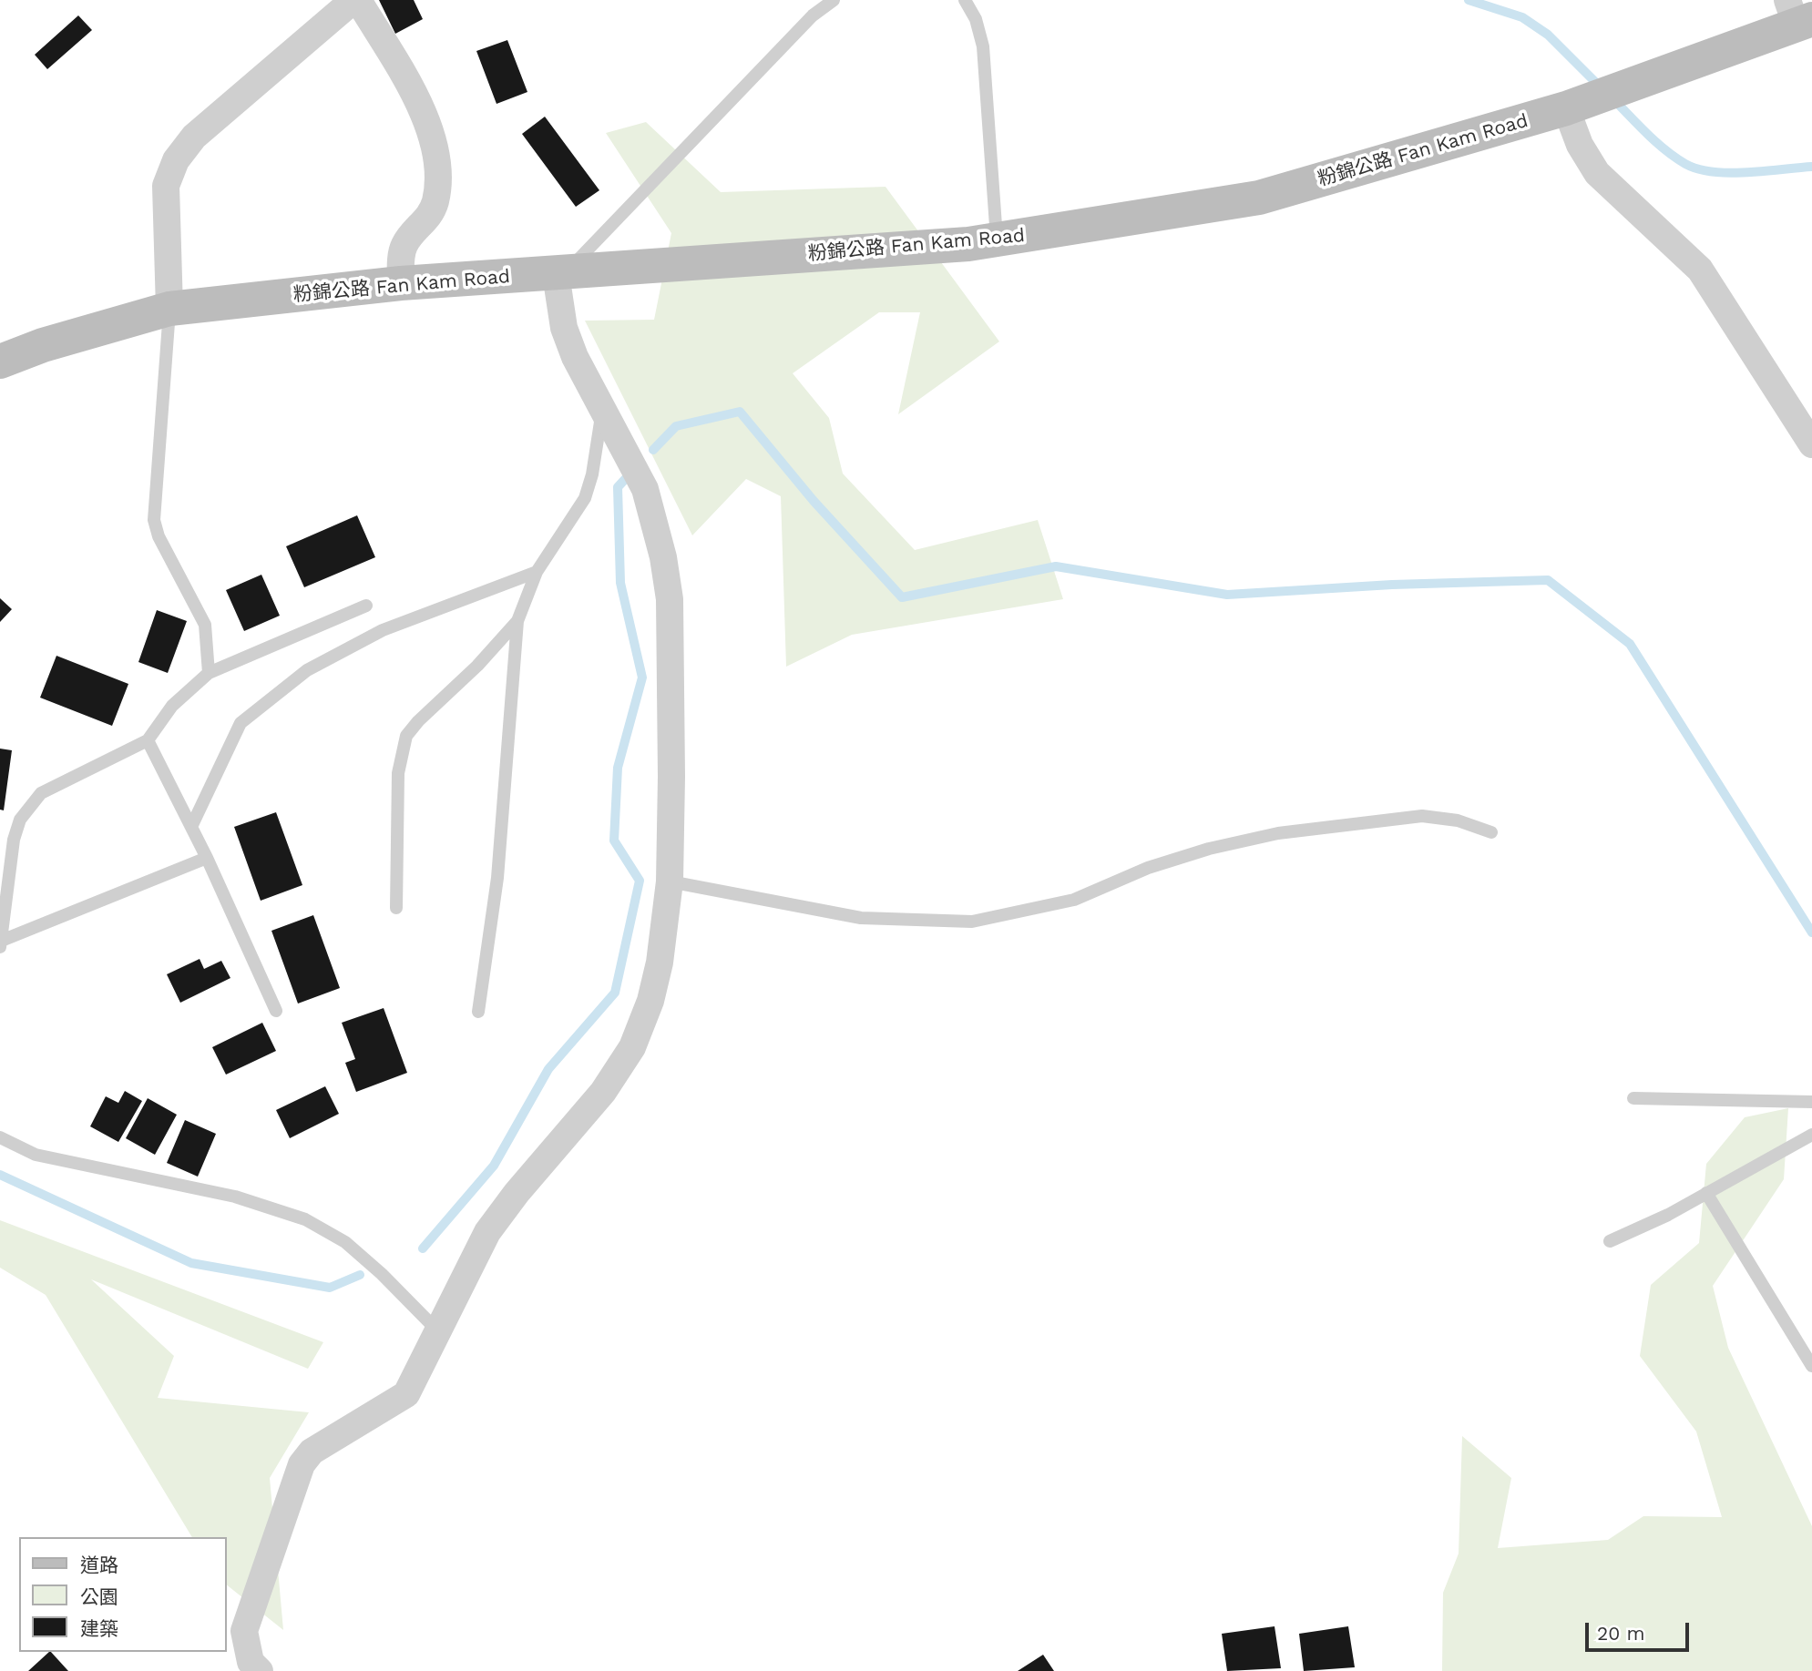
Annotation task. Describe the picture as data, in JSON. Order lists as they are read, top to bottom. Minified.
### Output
{"streets":{"main road":["粉錦公路 Fan Kam Road"]},"legend":["道路","公園","建築"],"scale_bar":"20 m"}
